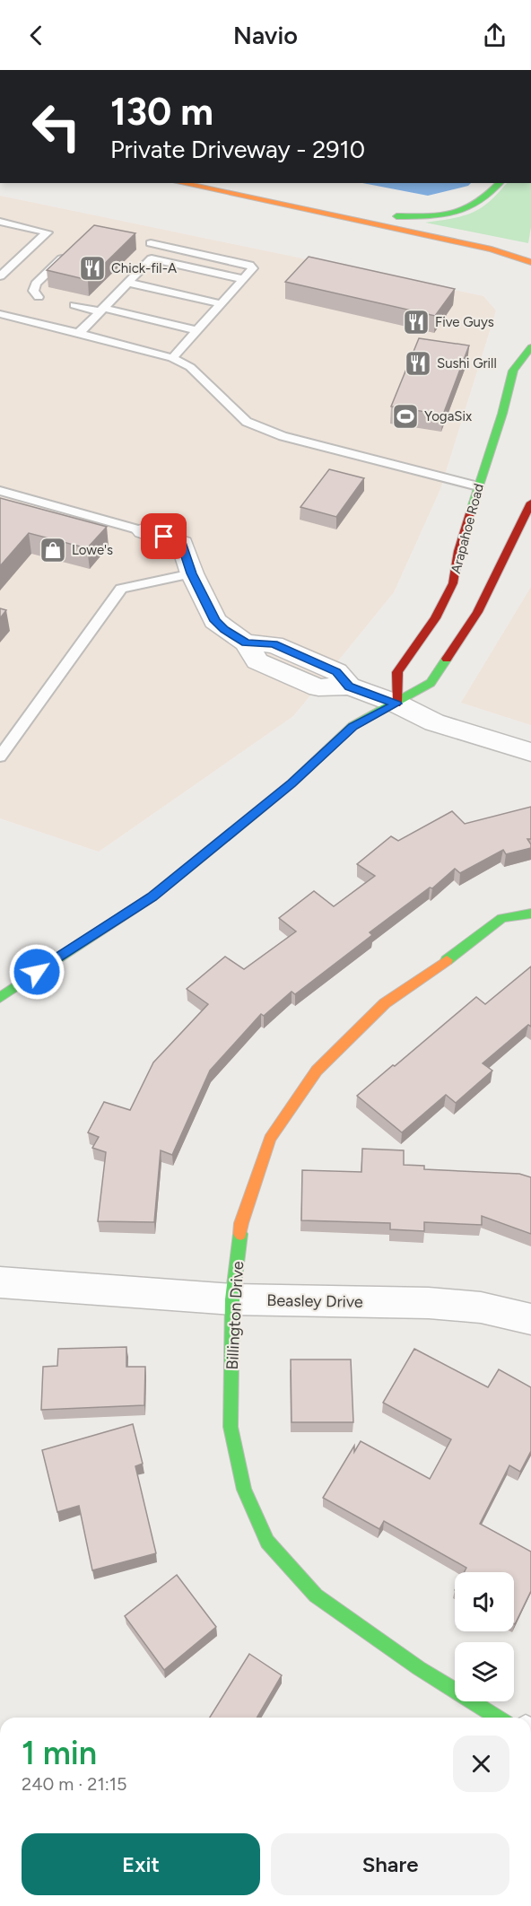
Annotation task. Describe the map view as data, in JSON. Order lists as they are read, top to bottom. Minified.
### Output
{"streets":{"main road":["Arapahoe Road","Billington Drive"],"street":["Beasley Drive"]},"crossings":[["Beasley Drive","Billington Drive"]],"places":{"restaurant":["Chick-fil-A","Five Guys","Sushi Grill"],"sports":["YogaSix"],"shop":["Lowe's"]},"page":{"header":"Navio","turn":["130 m","Private Driveway - 2910"],"heading":["1 min","240 m · 21:15"],"buttons":["Exit","Share"]}}
